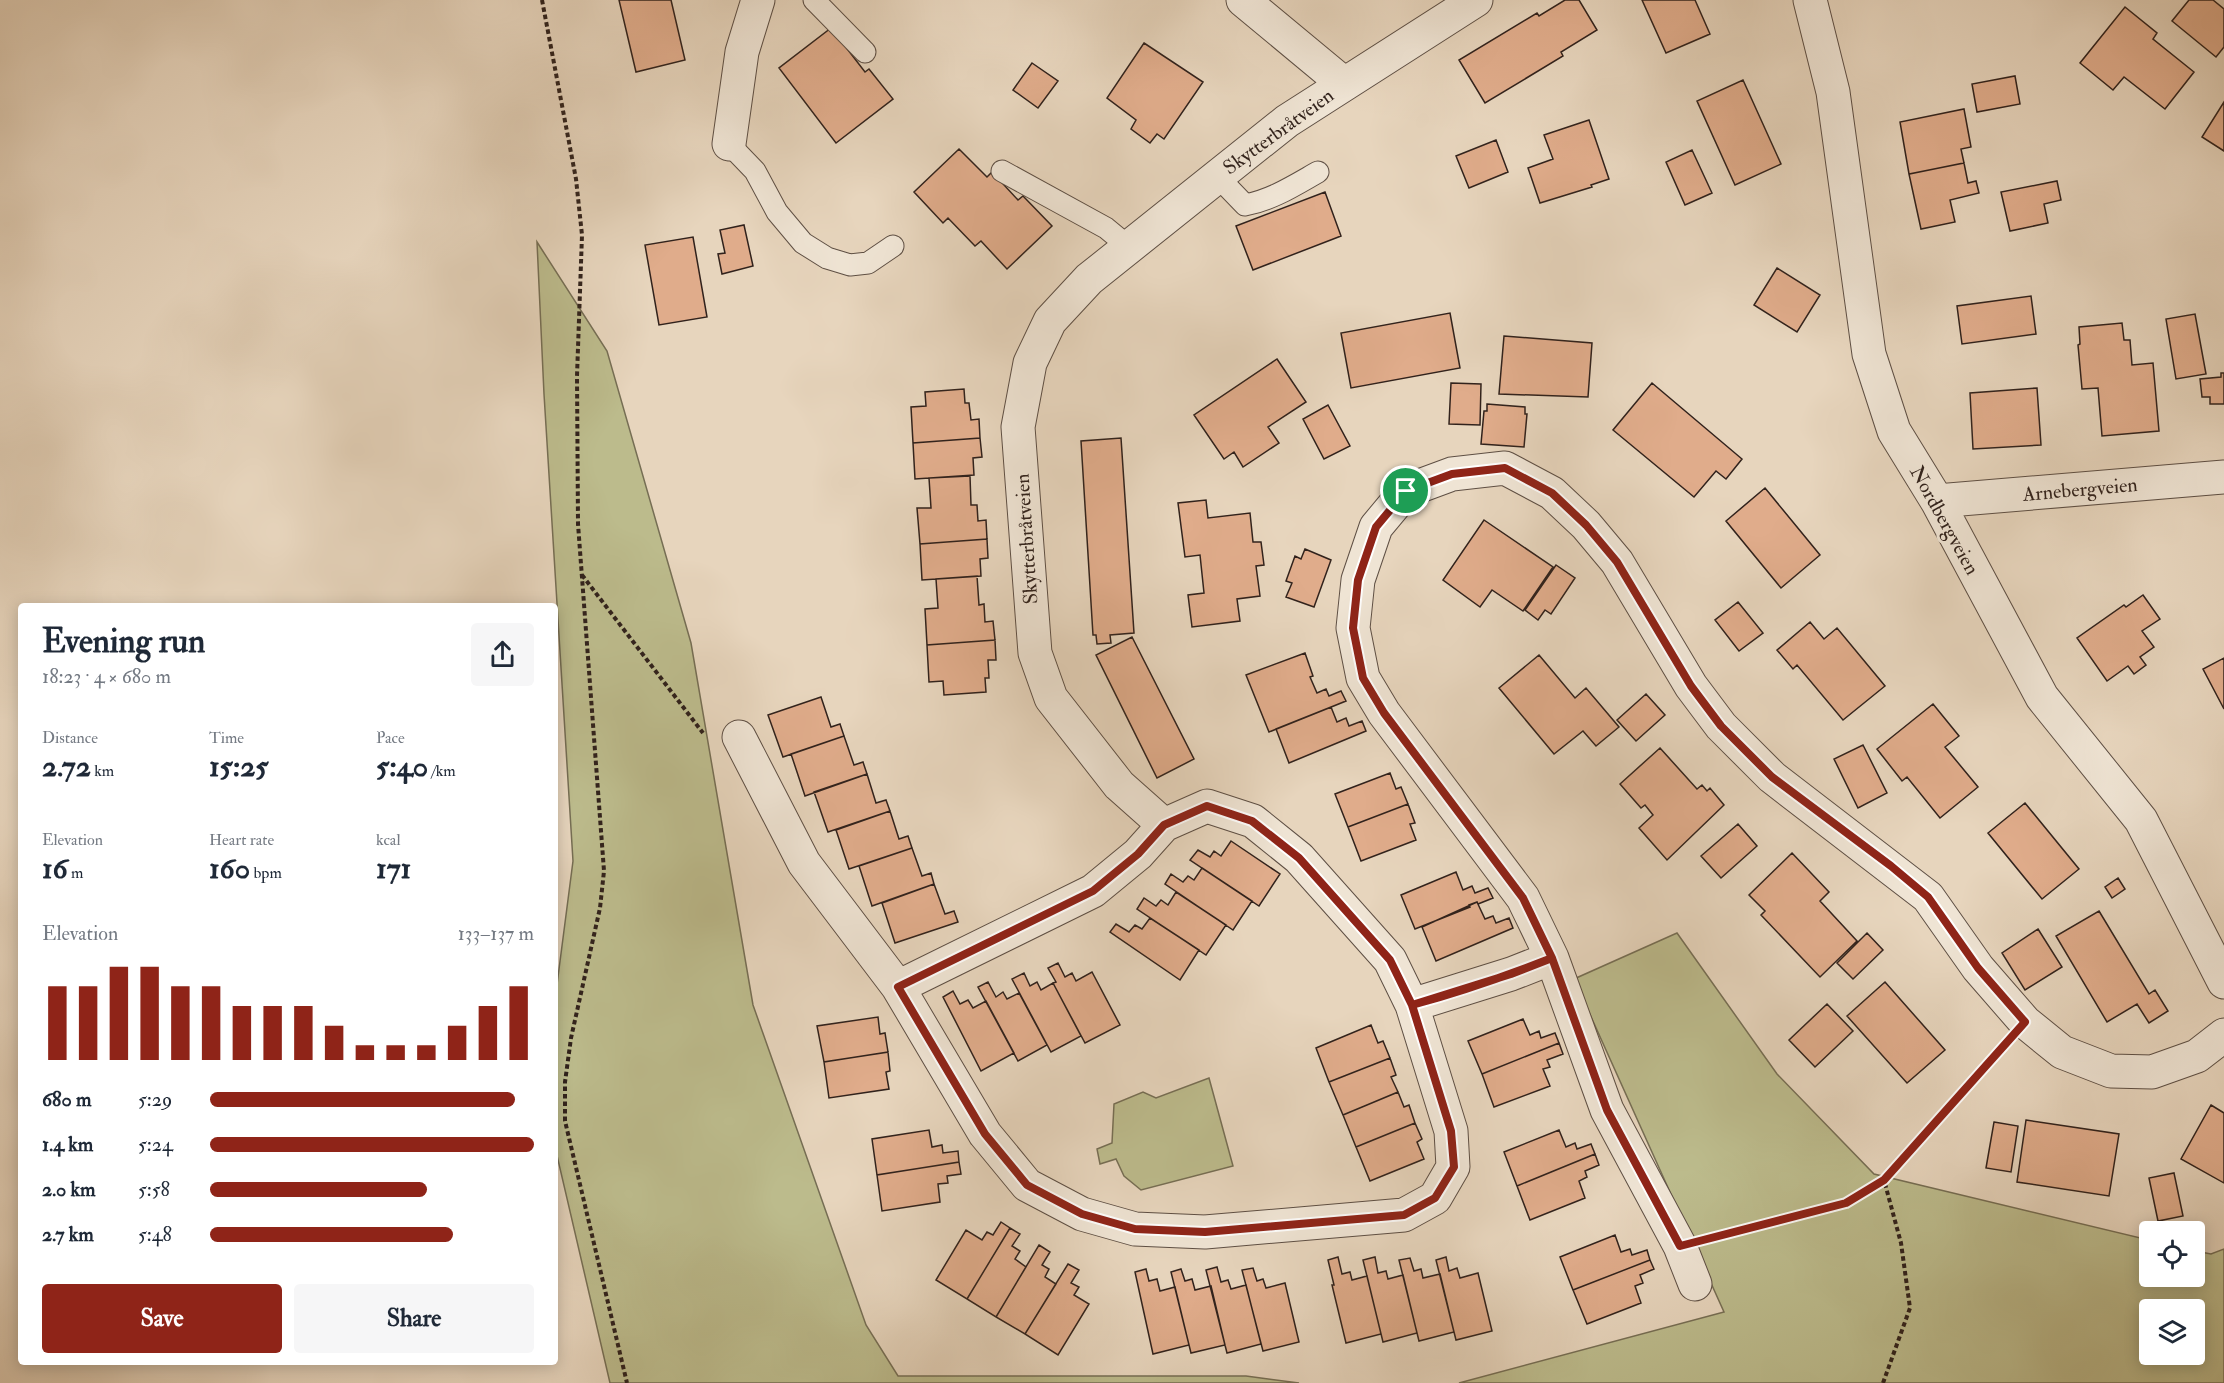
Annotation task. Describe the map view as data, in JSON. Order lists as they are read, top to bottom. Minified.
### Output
{"streets":{"street":["Skytterbråtveien","Arnebergveien","Nordbergveien"]},"crossings":[["Arnebergveien","Nordbergveien"]],"page":{"heading":["Evening run","18:23 · 4 × 680 m"],"stats":[["Distance","2.72 km"],["Time","15:25"],["Pace","5:40 /km"],["Elevation","16 m"],["Heart rate","160 bpm"],["kcal","171"]],"chart":["Elevation","133–137 m"],"list":[{"name":"680 m","note":"5:29"},{"name":"1.4 km","note":"5:24"},{"name":"2.0 km","note":"5:58"},{"name":"2.7 km","note":"5:48"}],"buttons":["Save","Share"]}}
